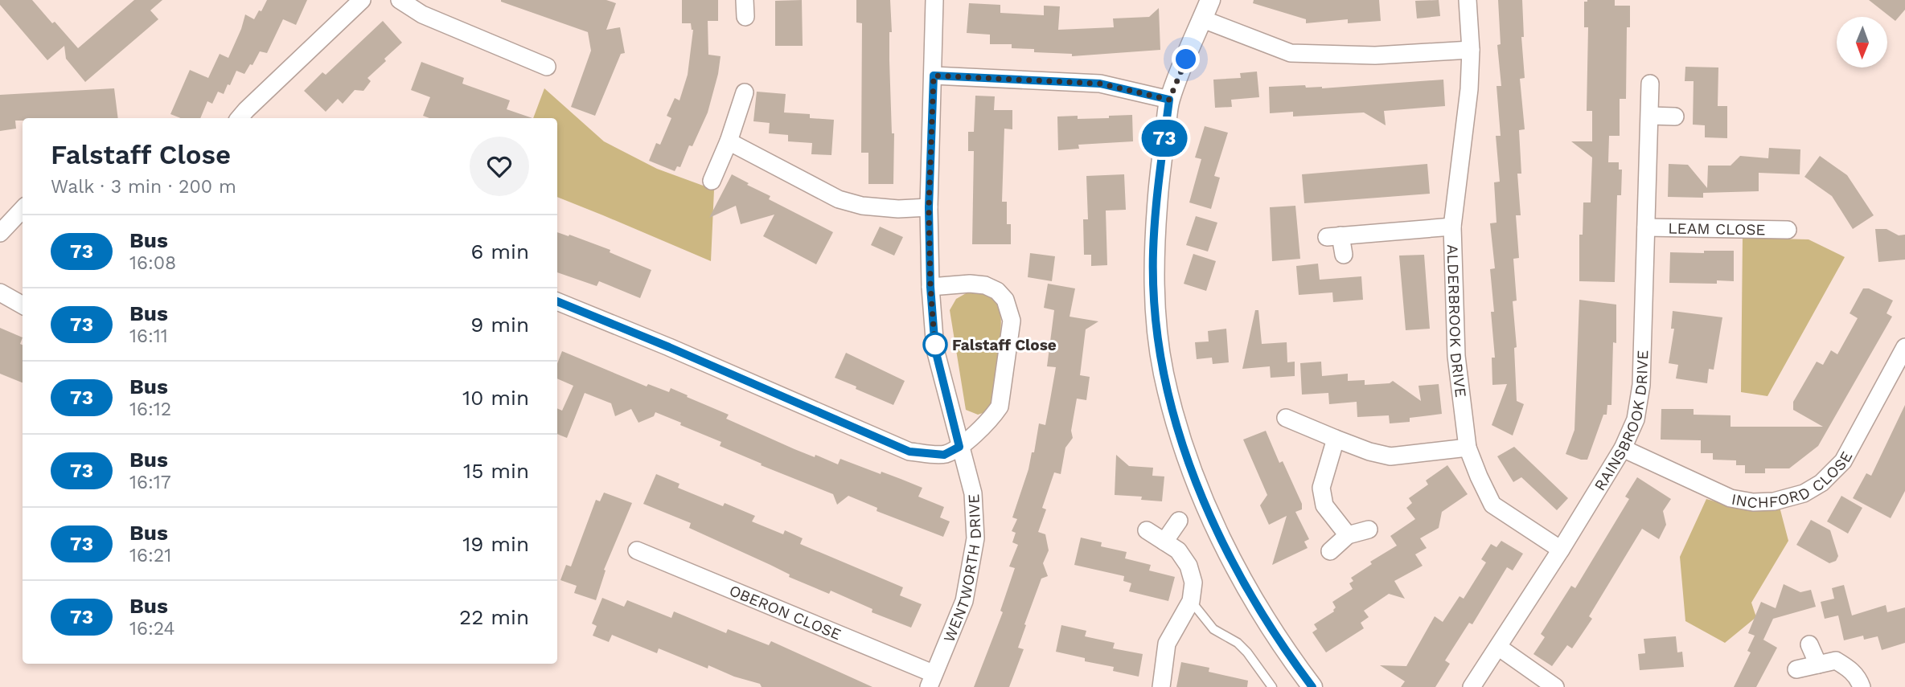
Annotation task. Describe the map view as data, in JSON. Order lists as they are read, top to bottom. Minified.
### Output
{"streets":{"street":["LEAM CLOSE","ALDERBROOK DRIVE","RAINSBROOK DRIVE","INCHFORD CLOSE","WENTWORTH DRIVE","OBERON CLOSE"]},"crossings":[["LEAM CLOSE","RAINSBROOK DRIVE"],["ALDERBROOK DRIVE","RAINSBROOK DRIVE"],["RAINSBROOK DRIVE","INCHFORD CLOSE"],["WENTWORTH DRIVE","OBERON CLOSE"]],"places":["Falstaff Close"],"lines":["bus line 73"],"north":"bottom","page":{"on_map":"73","heading":["Falstaff Close","Walk · 3 min · 200 m"],"list":[{"mark":"73","name":"Bus","note":"16:08","value":"6 min"},{"mark":"73","name":"Bus","note":"16:11","value":"9 min"},{"mark":"73","name":"Bus","note":"16:12","value":"10 min"},{"mark":"73","name":"Bus","note":"16:17","value":"15 min"},{"mark":"73","name":"Bus","note":"16:21","value":"19 min"},{"mark":"73","name":"Bus","note":"16:24","value":"22 min"}]}}
